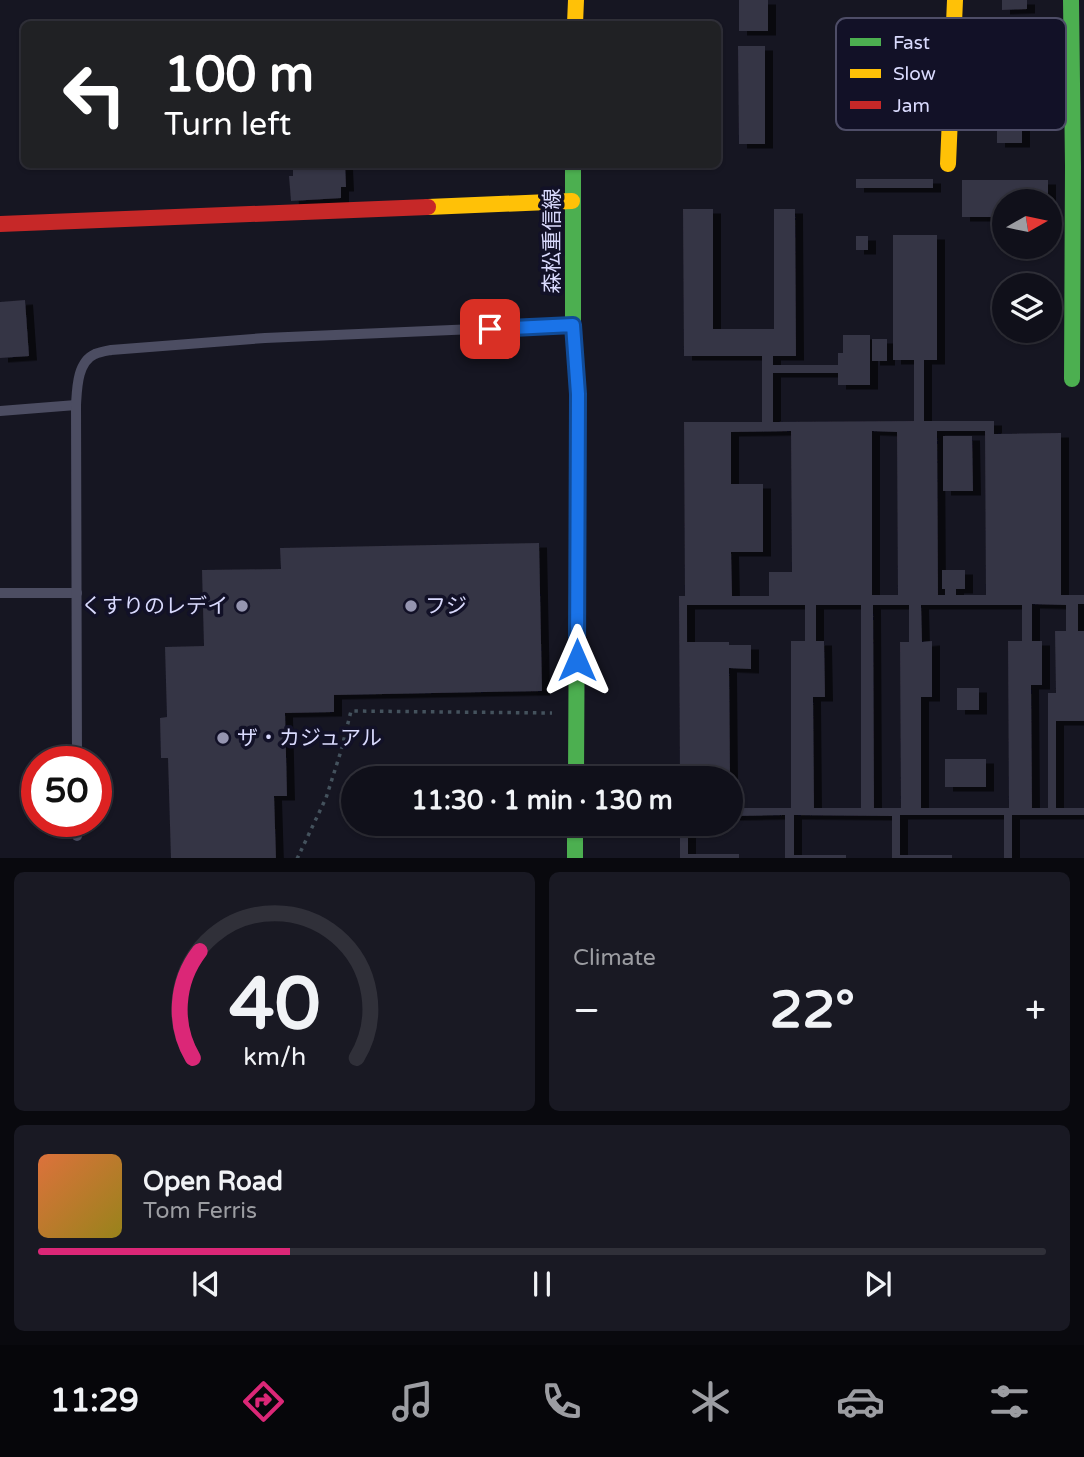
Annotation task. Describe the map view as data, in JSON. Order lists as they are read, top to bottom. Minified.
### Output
{"streets":{"street":["森松重信線"]},"places":["くすりのレデイ","フジ","ザ・カジュアル"],"legend":["Fast","Slow","Jam"],"north":"right","page":{"turn":["100 m","Turn left"],"limit":"50","trip":"11:30 · 1 min · 130 m","tile":"Climate","heat":["−","22°","+"],"song":["Open Road","Tom Ferris"],"tabs":"11:29","gauge":["40","km/h"]}}
